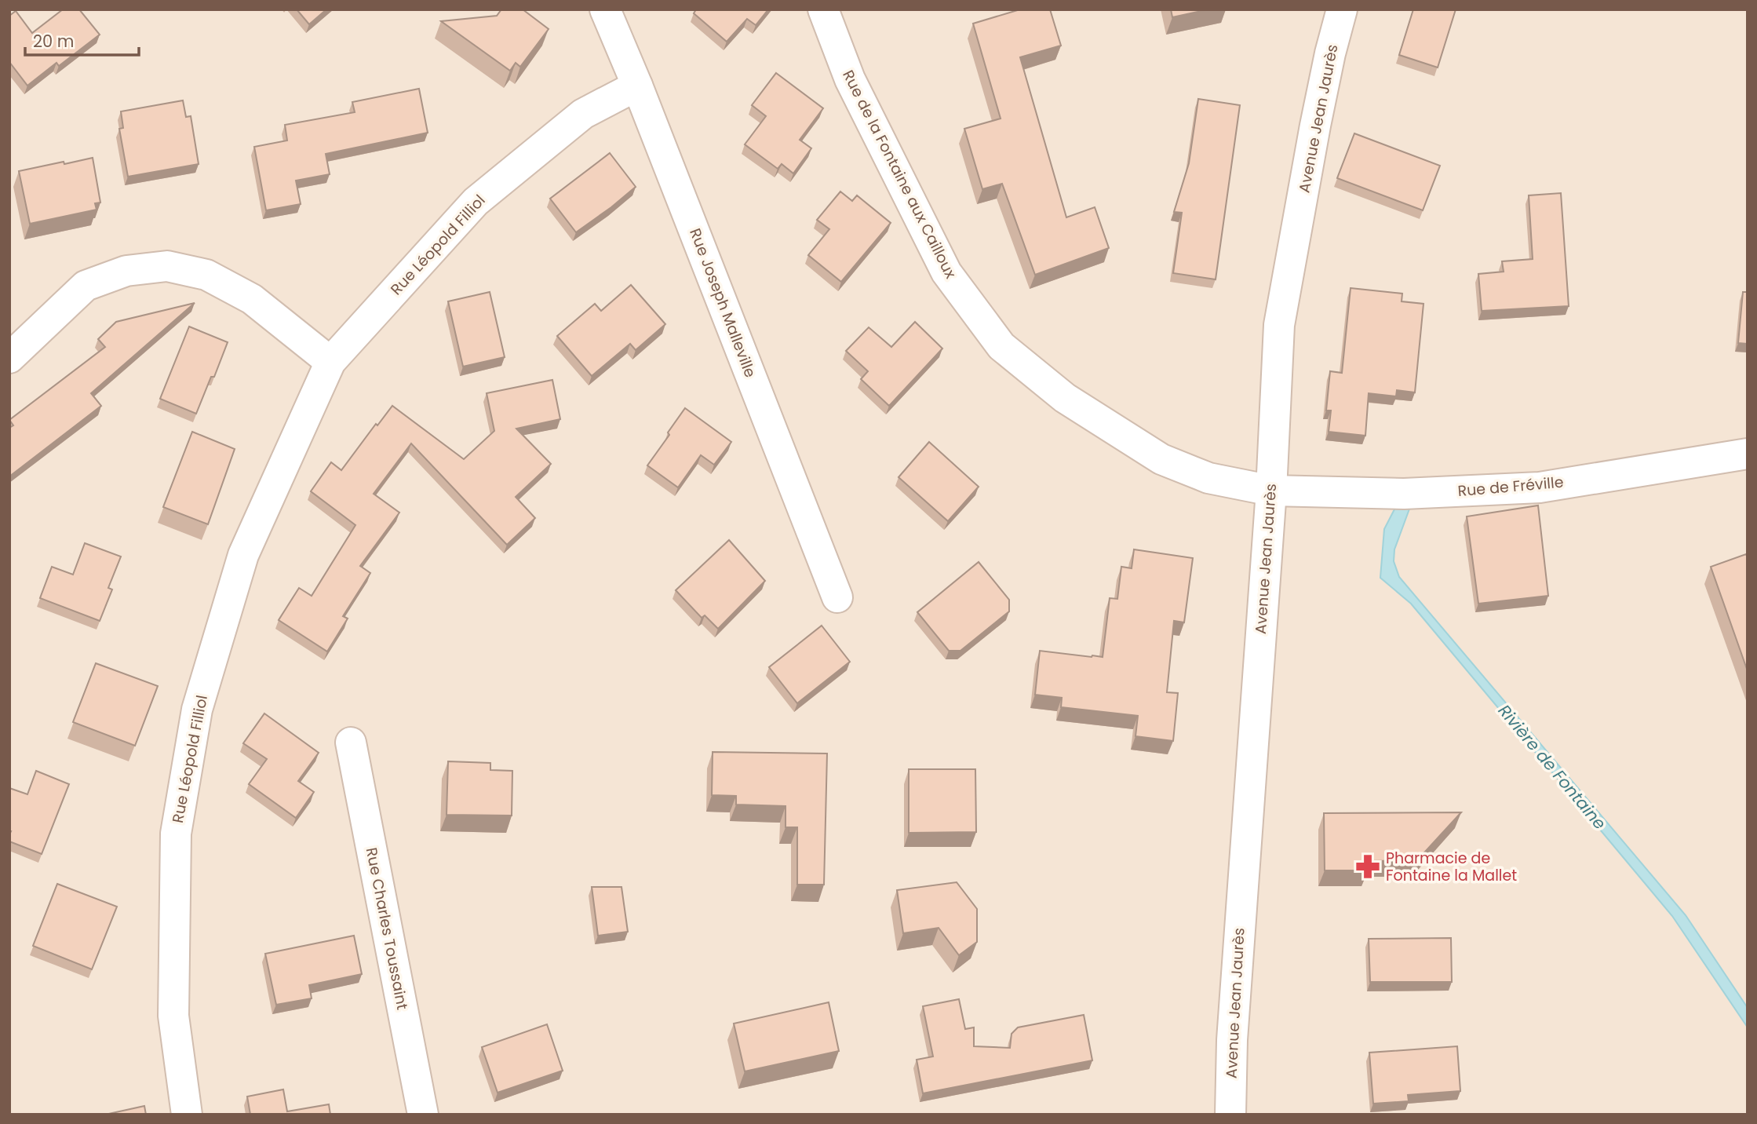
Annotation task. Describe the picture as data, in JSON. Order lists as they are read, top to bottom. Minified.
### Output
{"streets":{"street":["Avenue Jean Jaurès","Rue de la Fontaine aux Cailloux","Rue Léopold Filliol","Rue Joseph Malleville","Rue de Fréville","Rue Charles Toussaint"]},"crossings":[["Avenue Jean Jaurès","Rue de la Fontaine aux Cailloux"],["Avenue Jean Jaurès","Rue de Fréville"],["Rue de la Fontaine aux Cailloux","Rue de Fréville"],["Rue Léopold Filliol","Rue Joseph Malleville"]],"water":["Rivière de Fontaine"],"places":{"pharmacy":["Pharmacie de Fontaine la Mallet"]},"scale_bar":"20 m"}
